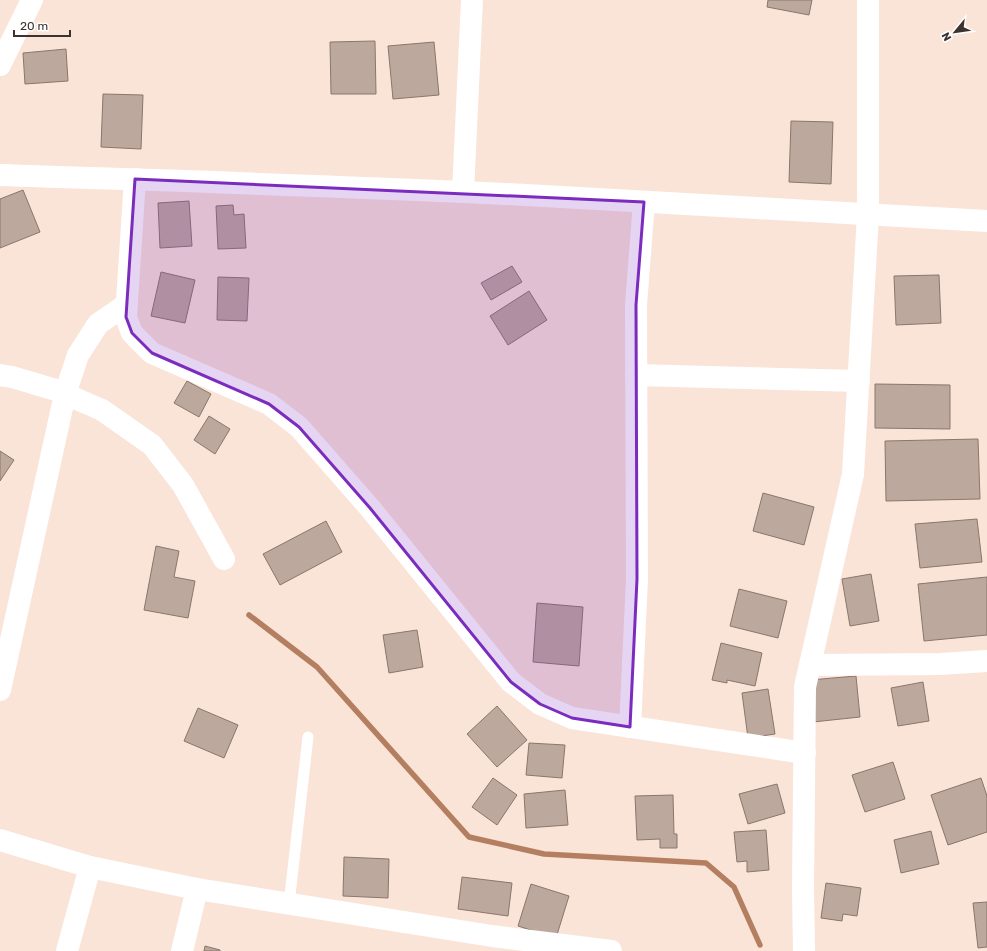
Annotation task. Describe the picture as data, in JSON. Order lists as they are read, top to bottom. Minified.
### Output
{"scale_bar":"20 m","north":"bottom left"}
